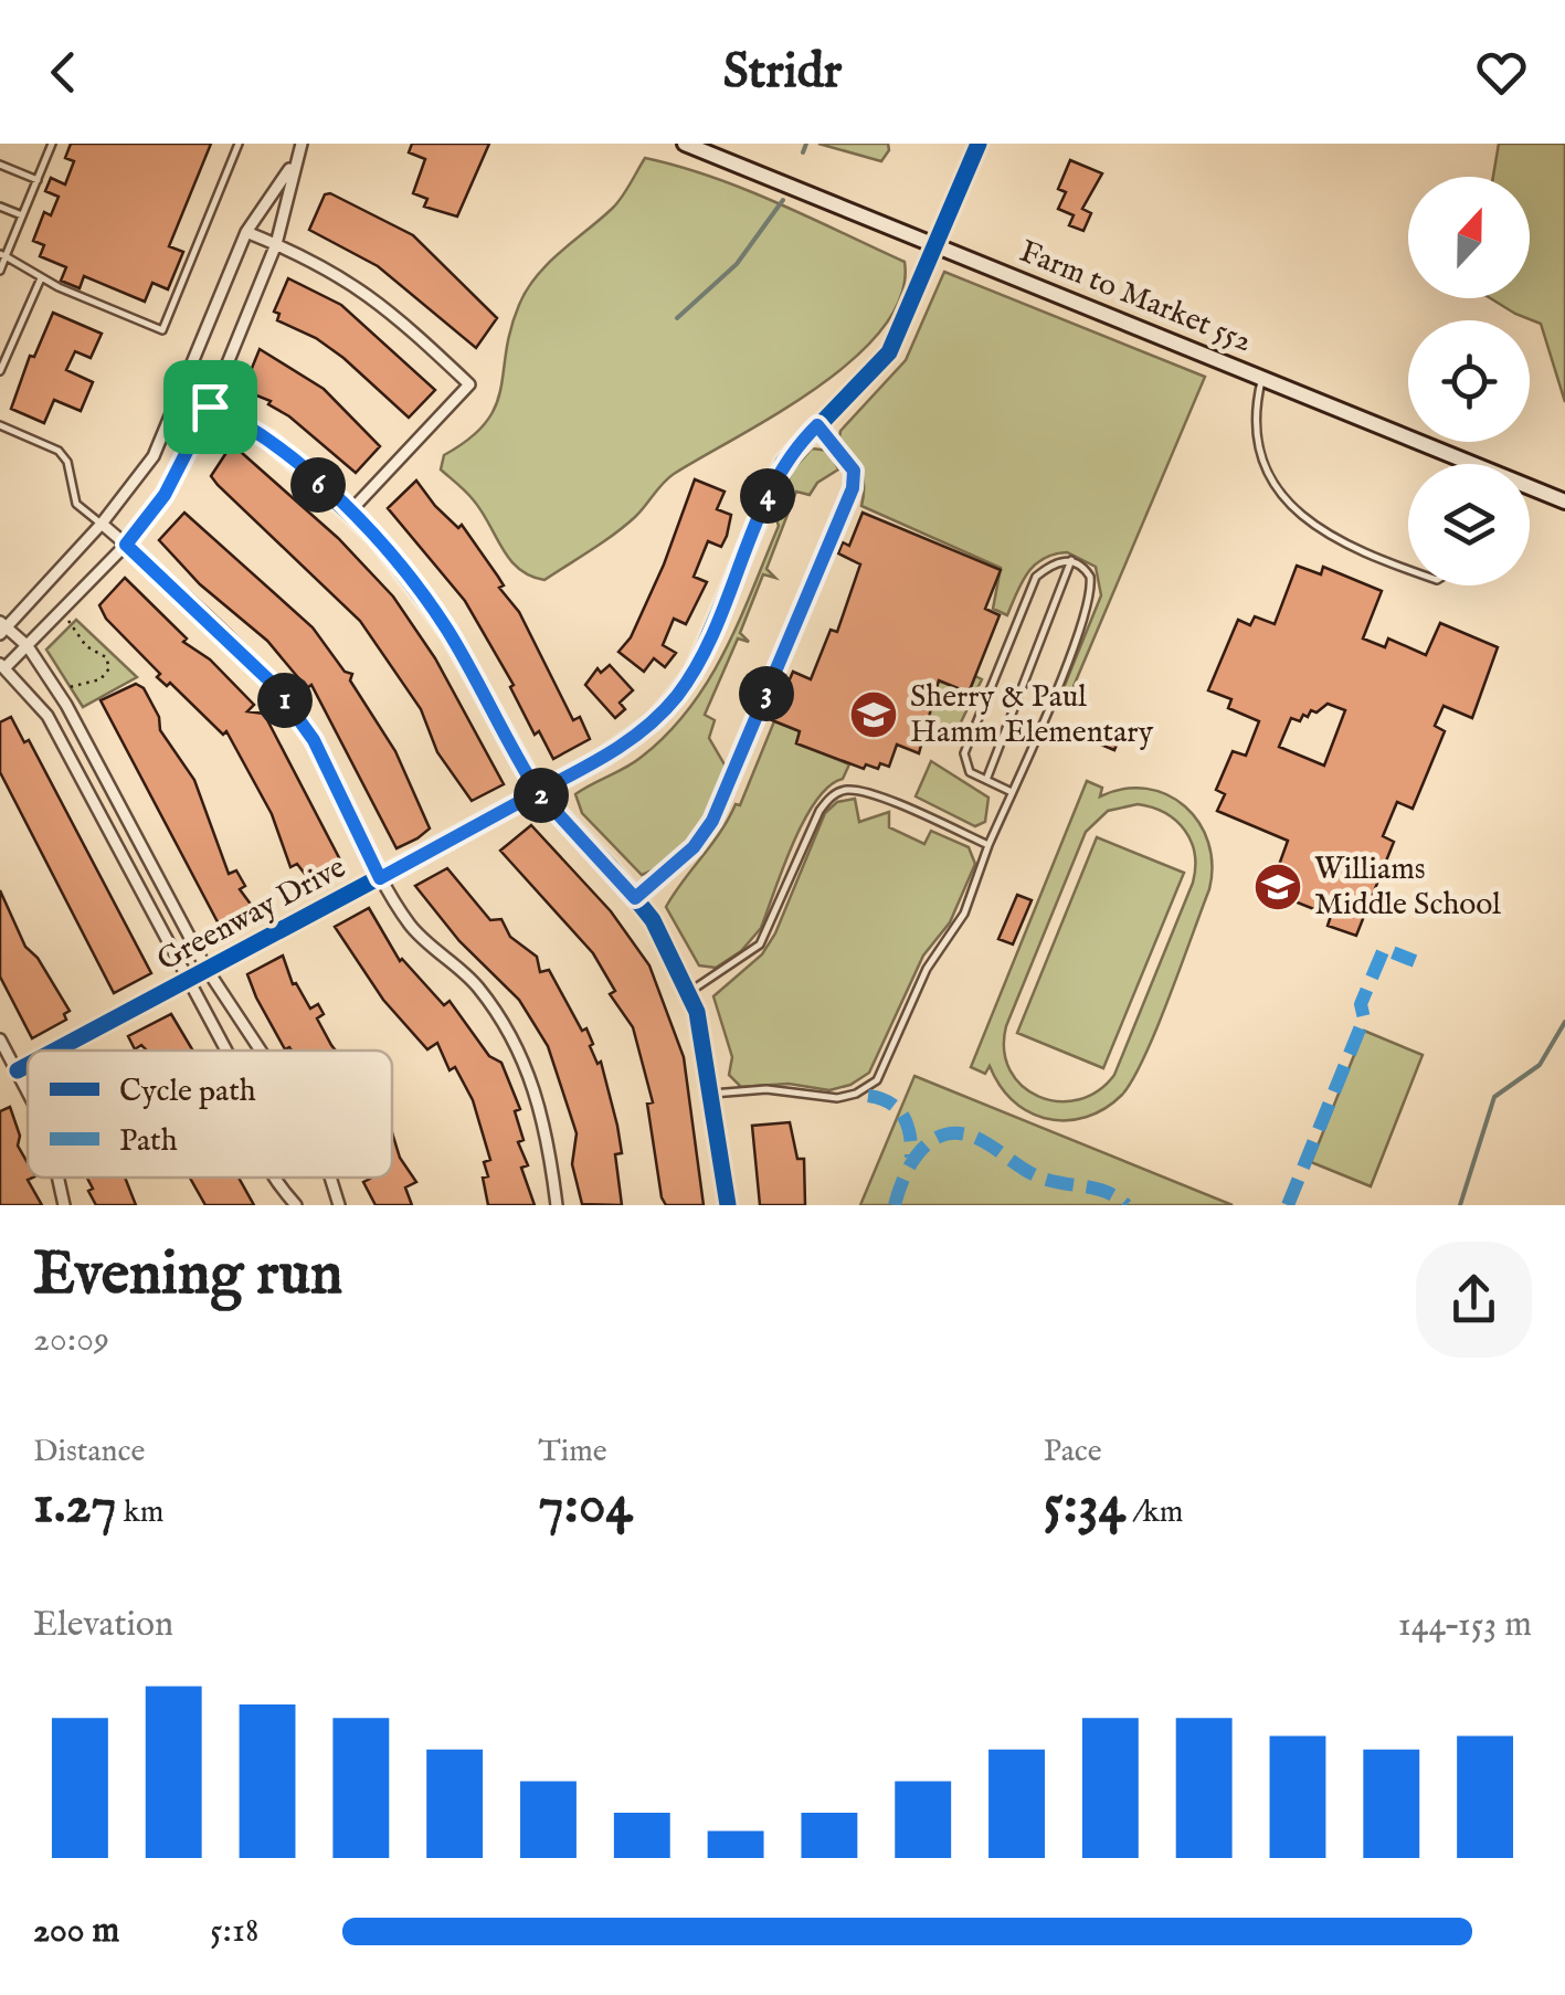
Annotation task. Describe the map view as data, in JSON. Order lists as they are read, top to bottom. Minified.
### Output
{"streets":{"main road":["Farm to Market 552"],"street":["Greenway Drive"]},"crossings":[["Farm to Market 552","Greenway Drive"]],"places":{"school or university":["Sherry & Paul Hamm Elementary","Williams Middle School"]},"legend":["Cycle path","Path"],"north":"top","page":{"header":"Stridr","pins":["6","4","3","1","2"],"heading":["Evening run","20:09"],"stats":[["Distance","1.27 km"],["Time","7:04"],["Pace","5:34 /km"]],"chart":["Elevation","144–153 m"],"list":[{"name":"200 m","note":"5:18"}]}}
